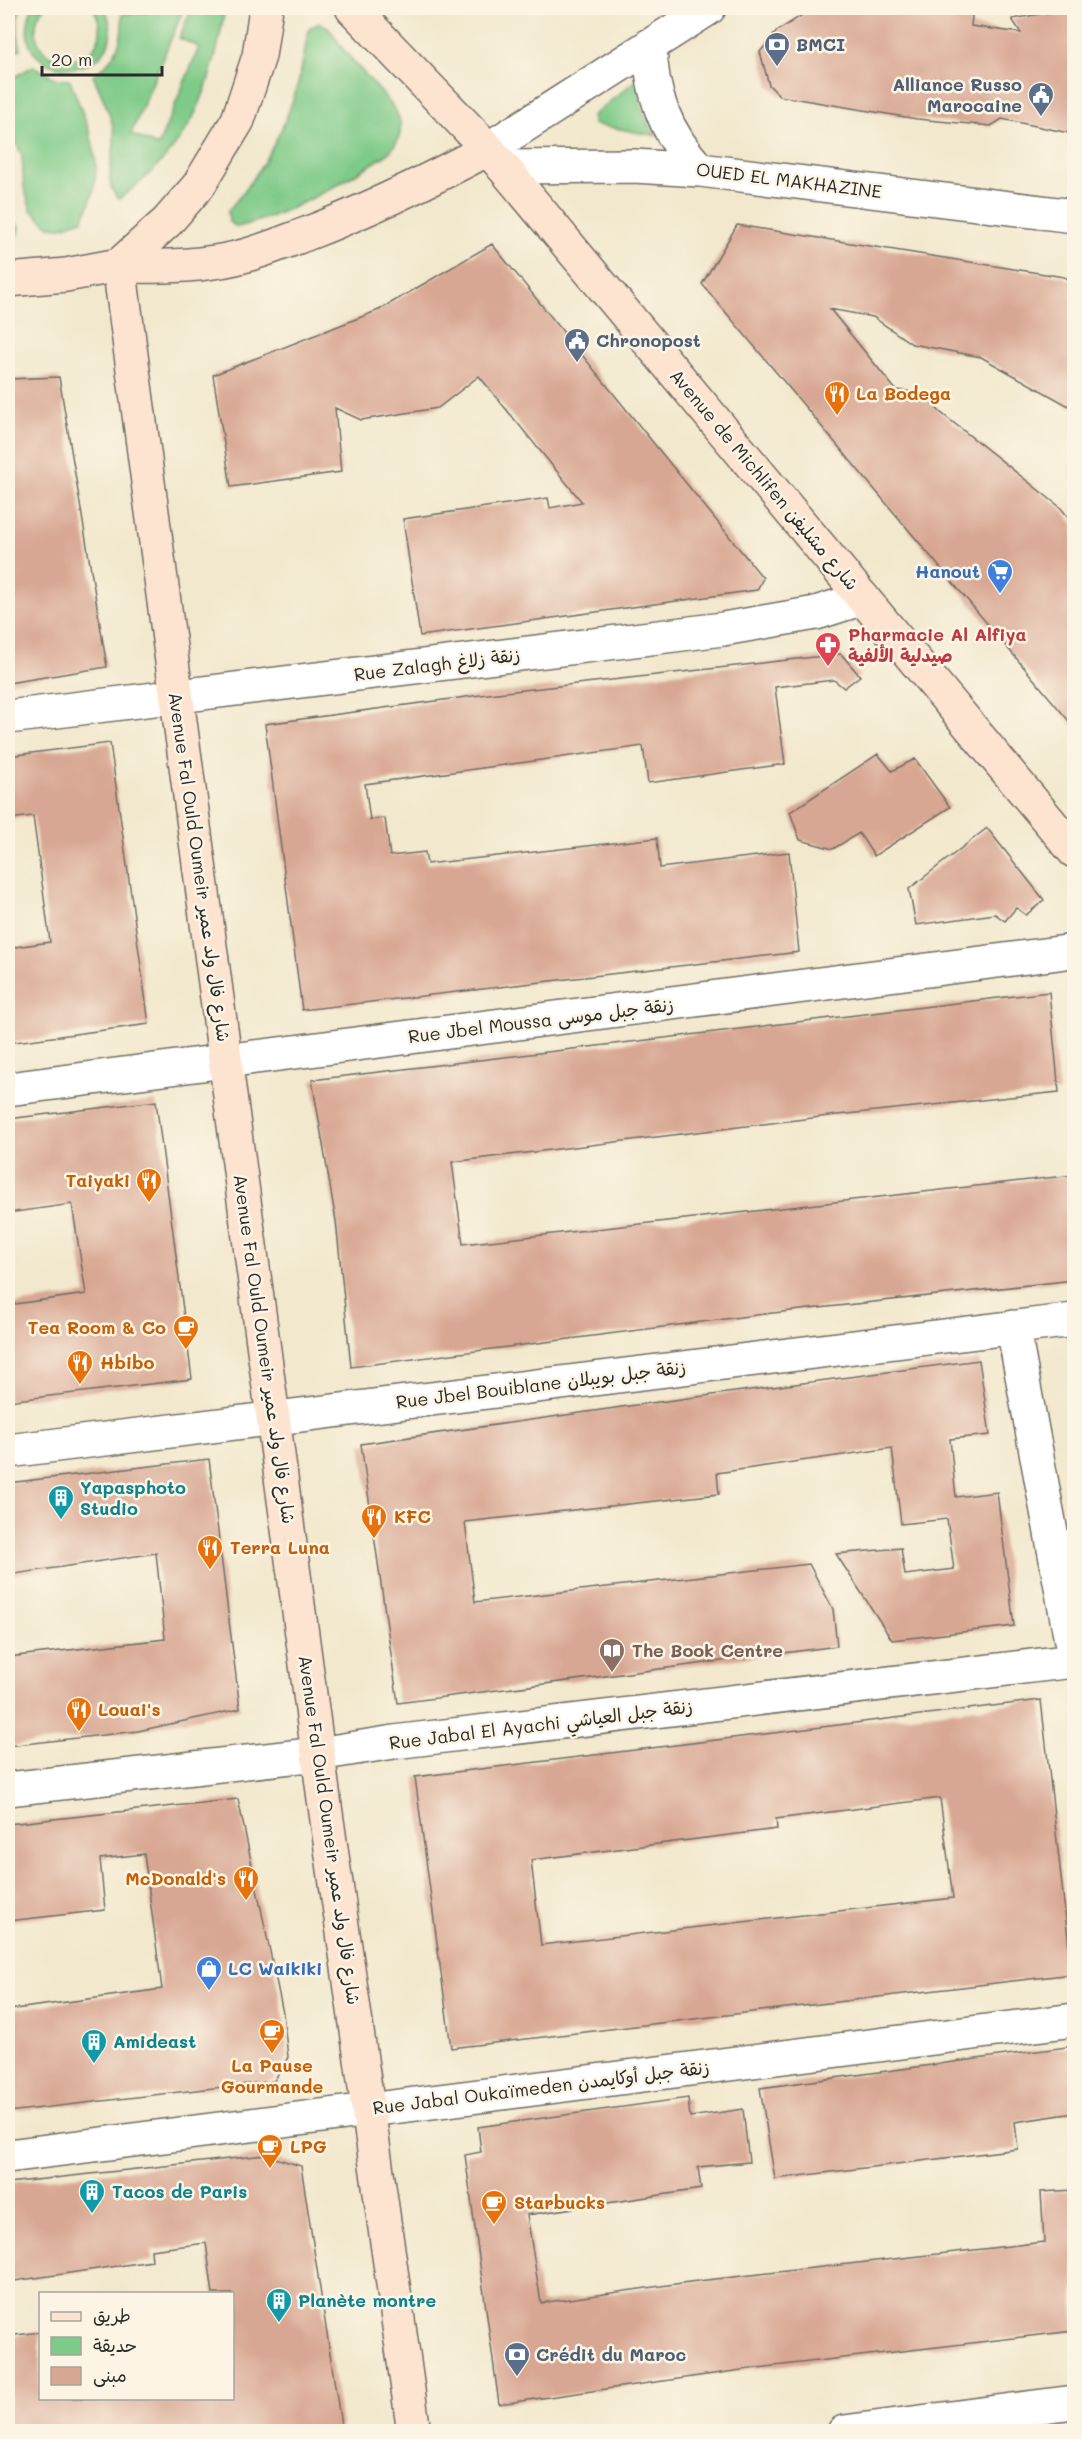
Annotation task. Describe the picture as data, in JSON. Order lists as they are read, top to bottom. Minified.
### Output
{"streets":{"main road":["Avenue de Michlifen شارع مشليفن","Avenue Fal Ould Oumeir شارع فال ولد عمير"],"street":["OUED EL MAKHAZINE","Rue Zalagh زنقة زلاغ","Rue Jbel Moussa زنقة جبل موسى","Rue Jbel Bouiblane زنقة جبل بويبلان","Rue Jabal El Ayachi زنقة جبل العياشي","Rue Jabal Oukaïmeden زنقة جبل أوكايمدن"]},"crossings":[["OUED EL MAKHAZINE","Avenue de Michlifen شارع مشليفن"],["Avenue de Michlifen شارع مشليفن","Rue Zalagh زنقة زلاغ"],["Rue Zalagh زنقة زلاغ","Avenue Fal Ould Oumeir شارع فال ولد عمير"],["Avenue Fal Ould Oumeir شارع فال ولد عمير","Rue Jbel Moussa زنقة جبل موسى"],["Avenue Fal Ould Oumeir شارع فال ولد عمير","Rue Jbel Bouiblane زنقة جبل بويبلان"],["Avenue Fal Ould Oumeir شارع فال ولد عمير","Rue Jabal El Ayachi زنقة جبل العياشي"],["Avenue Fal Ould Oumeir شارع فال ولد عمير","Rue Jabal Oukaïmeden زنقة جبل أوكايمدن"]],"places":{"bank":["BMCI","Crédit du Maroc"],"public building":["Alliance Russo Marocaine","Chronopost"],"restaurant":["La Bodega","Taiyaki","Hbibo","KFC","Terra Luna","Louai's","McDonald's"],"supermarket":["Hanout"],"pharmacy":["Pharmacie Al Alfiya صيدلية الألفية"],"cafe":["Tea Room & Co","La Pause Gourmande","LPG","Starbucks"],"building":["Yapasphoto Studio","Amideast","Tacos de Paris","Planète montre"],"library":["The Book Centre"],"shop":["LC Waikiki"]},"legend":["طريق","حديقة","مبنى"],"scale_bar":"20 m"}
